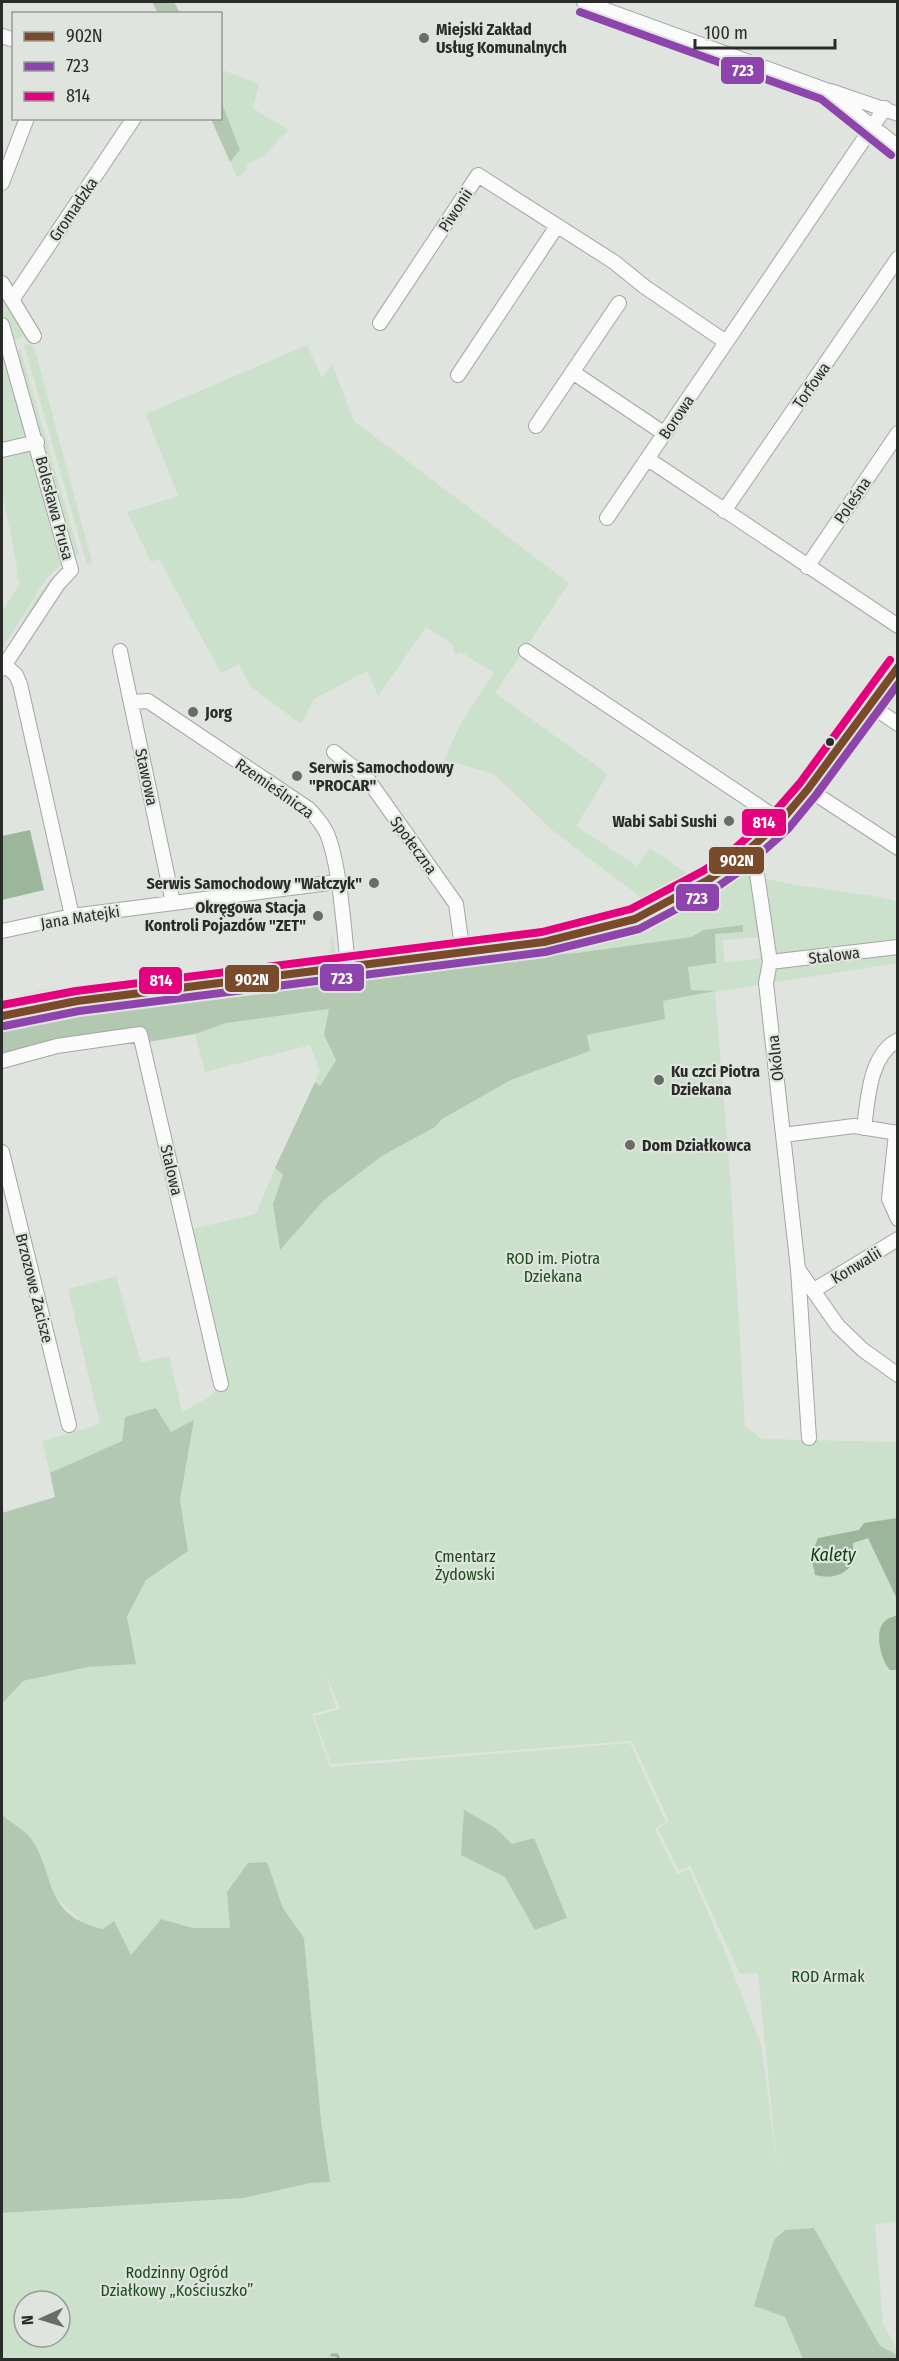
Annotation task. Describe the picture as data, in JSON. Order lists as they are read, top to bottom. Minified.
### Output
{"streets":{"street":["Gromadzka","Piwonii","Torfowa","Borowa","Poleśna","Bolesława Prusa","Stawowa","Rzemieślnicza","Społeczna","Jana Matejki","Stalowa","Okólna","Konwalii","Brzozowe Zacisze"]},"crossings":[["Piwonii","Borowa"],["Bolesława Prusa","Jana Matejki"],["Stawowa","Rzemieślnicza"],["Stawowa","Jana Matejki"],["Rzemieślnicza","Jana Matejki"],["Stalowa","Okólna"]],"water":["Kalety"],"parks":["ROD im. Piotra Dziekana","Cmentarz Żydowski","ROD Armak","Rodzinny Ogród Działkowy „Kościuszko”"],"places":["Miejski Zakład Usług Komunalnych","Jorg","Serwis Samochodowy \"PROCAR\"","Wabi Sabi Sushi","Serwis Samochodowy \"Wałczyk\"","Okręgowa Stacja Kontroli Pojazdów \"ZET\"","Ku czci Piotra Dziekana","Dom Działkowca"],"lines":["transit line 723","transit line 814","transit line 902N"],"legend":["902N","723","814"],"scale_bar":"100 m","north":"left"}
